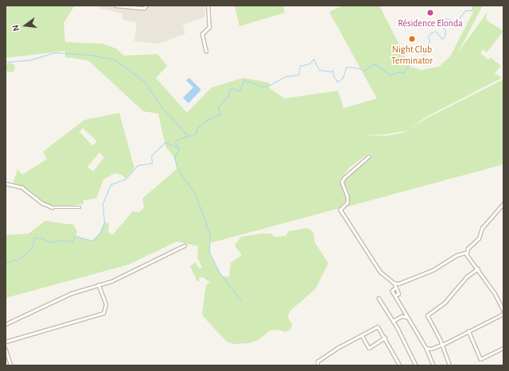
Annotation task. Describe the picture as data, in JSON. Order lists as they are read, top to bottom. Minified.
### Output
{"places":["Résidence Elonda","Night Club Terminator"],"north":"left"}
